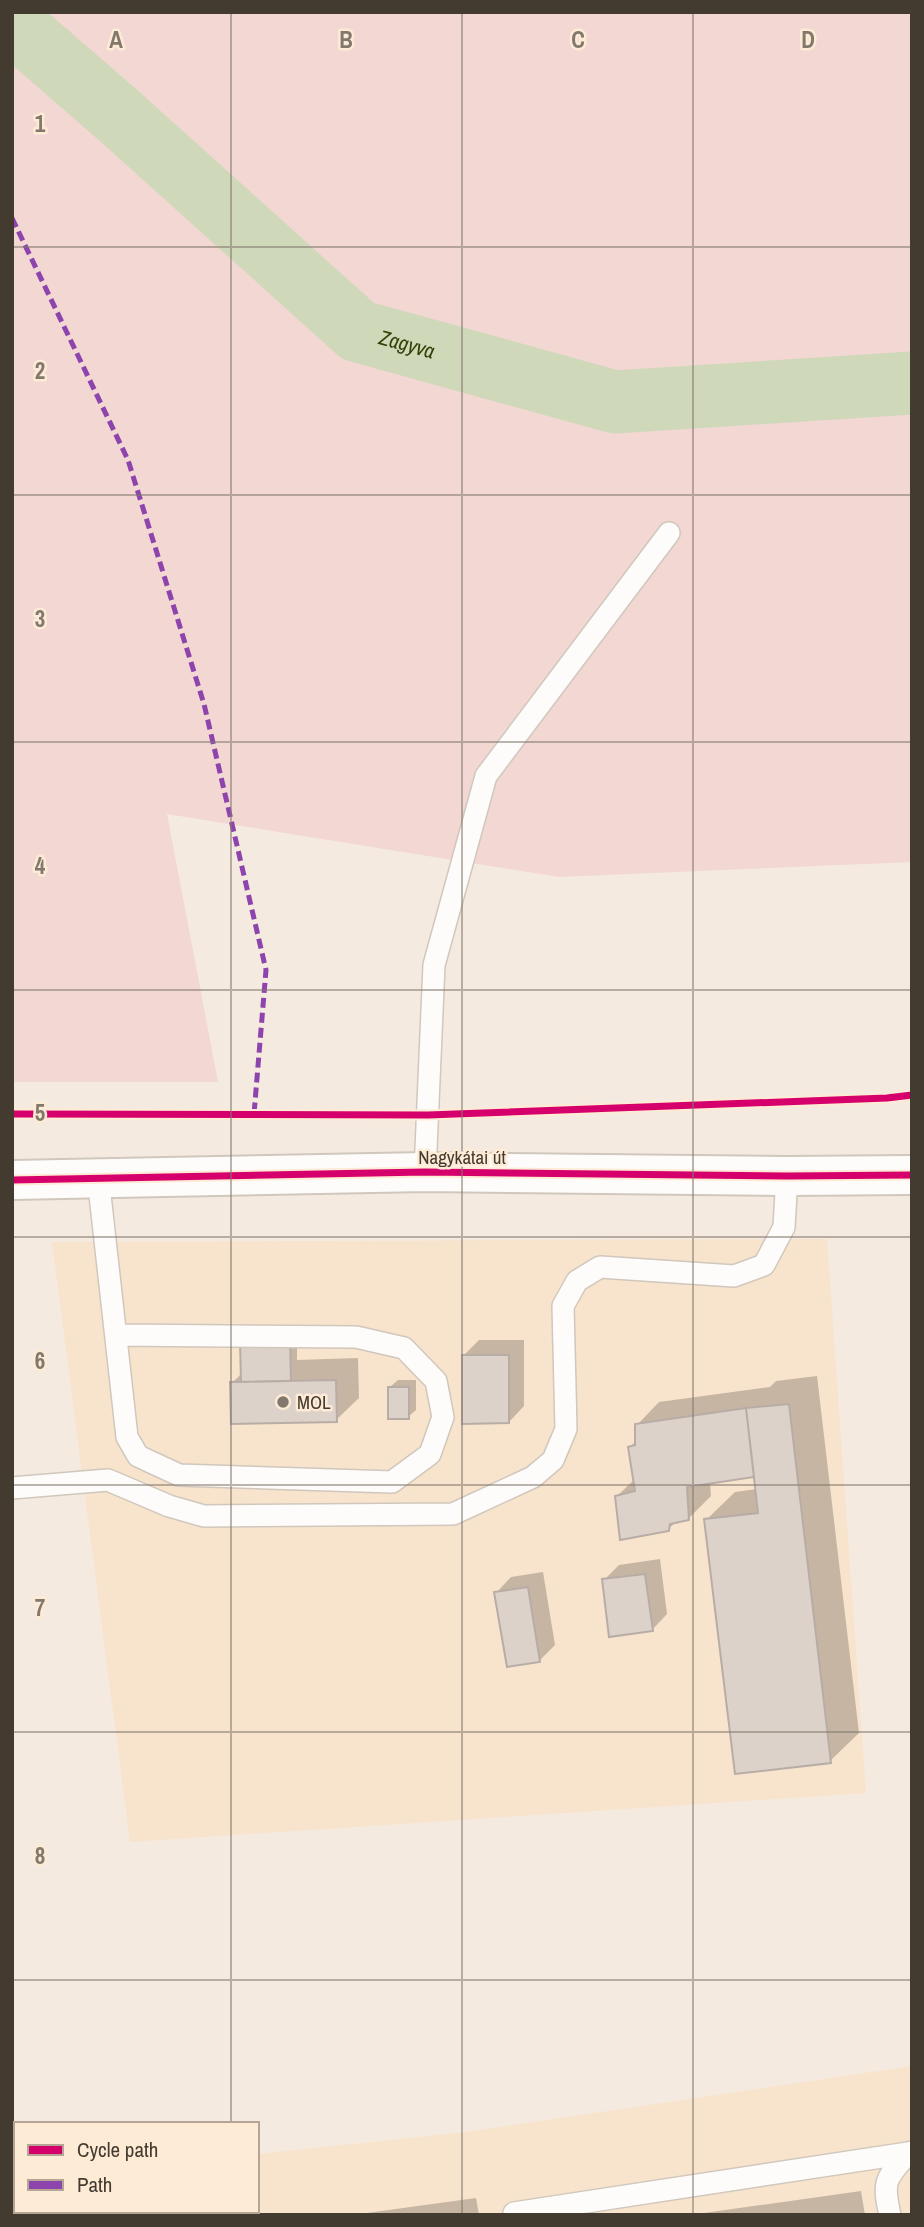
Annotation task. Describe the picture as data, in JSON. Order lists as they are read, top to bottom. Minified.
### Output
{"streets":{"street":["Nagykátai út"]},"water":["Zagyva"],"places":["MOL"],"legend":["Cycle path","Path"],"grid":{"columns":["A","B","C","D"],"rows":["1","2","3","4","5","6","7","8"]}}
